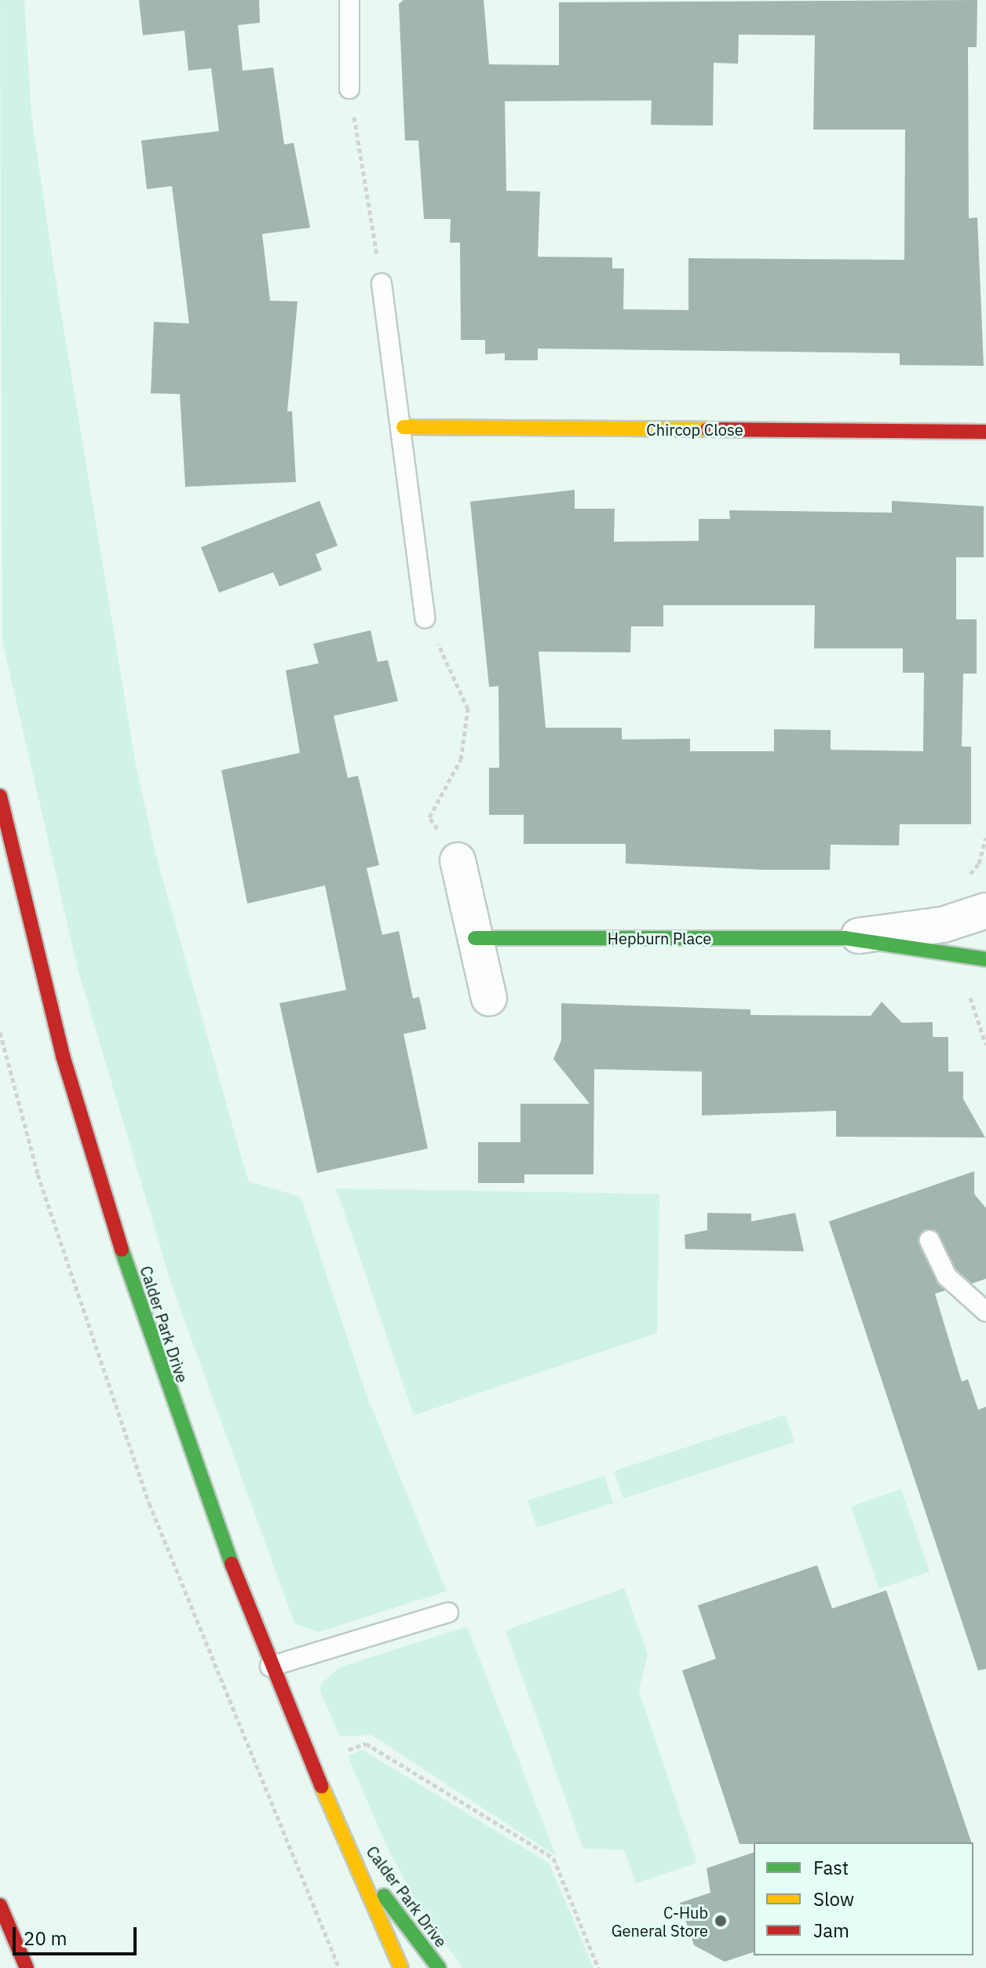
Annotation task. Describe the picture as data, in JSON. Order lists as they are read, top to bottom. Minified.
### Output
{"streets":{"street":["Chircop Close","Hepburn Place","Calder Park Drive"]},"places":["C-Hub General Store"],"legend":["Fast","Slow","Jam"],"scale_bar":"20 m"}
